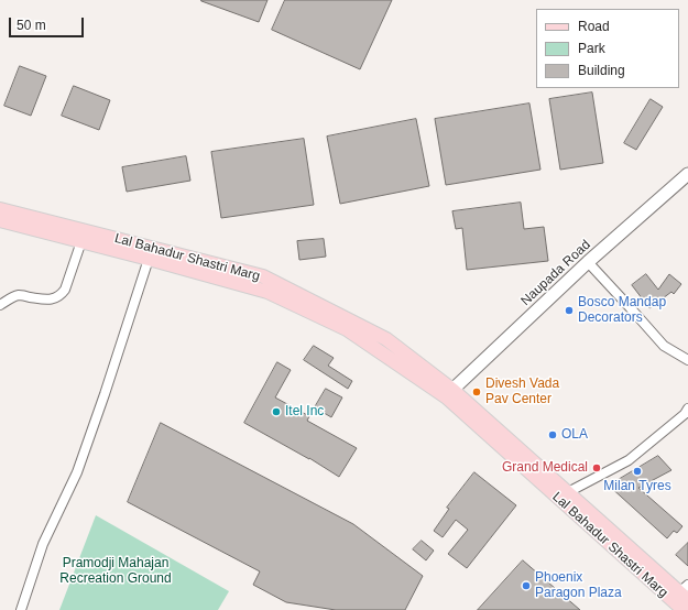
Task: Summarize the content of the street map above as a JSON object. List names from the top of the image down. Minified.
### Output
{"streets":{"main road":["Lal Bahadur Shastri Marg"],"street":["Naupada Road"]},"crossings":[["Lal Bahadur Shastri Marg","Naupada Road"]],"parks":["Pramodji Mahajan Recreation Ground"],"places":["Bosco Mandap Decorators","Divesh Vada Pav Center","Itel Inc","OLA","Grand Medical","Milan Tyres","Phoenix Paragon Plaza"],"legend":["Road","Park","Building"],"scale_bar":"50 m"}
